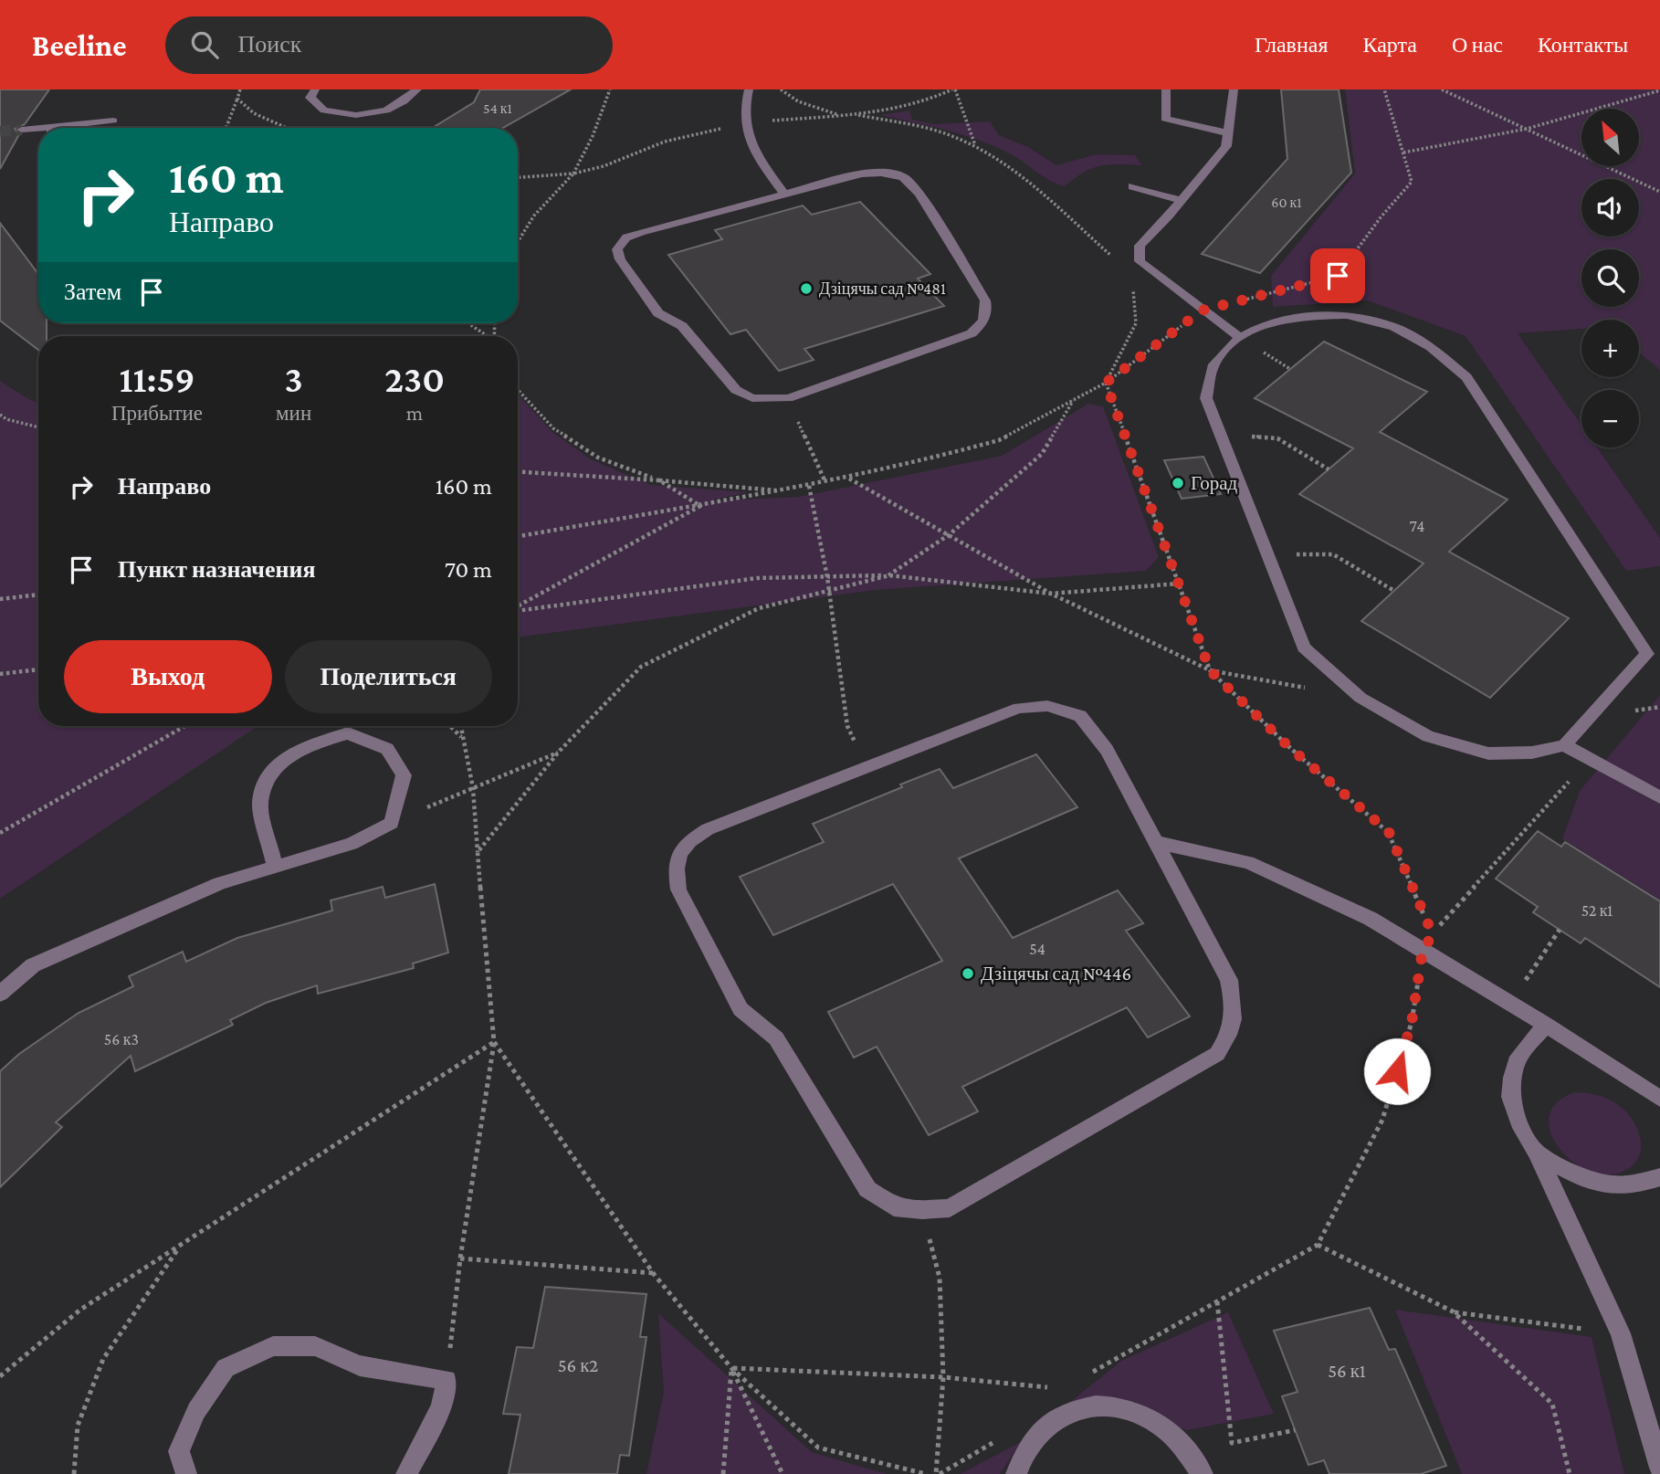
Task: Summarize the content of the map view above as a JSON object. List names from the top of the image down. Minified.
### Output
{"places":["Дзіцячы сад №481","Горад","Дзіцячы сад №446"],"house_numbers":["54 к1","60 к1","74","52 к1","54","56 к3","56 к2","56 к1"],"north":"top left","page":{"header":"Beeline","search":"Поиск","nav":["Главная","Карта","О нас","Контакты"],"map_buttons":["+","−"],"turn":["160 m","Направо"],"then":"Затем","eta":["11:59","Прибытие","3","мин","230","m"],"list":[{"name":"Направо","value":"160 m"},{"name":"Пункт назначения","value":"70 m"}],"buttons":["Выход","Поделиться"]}}
